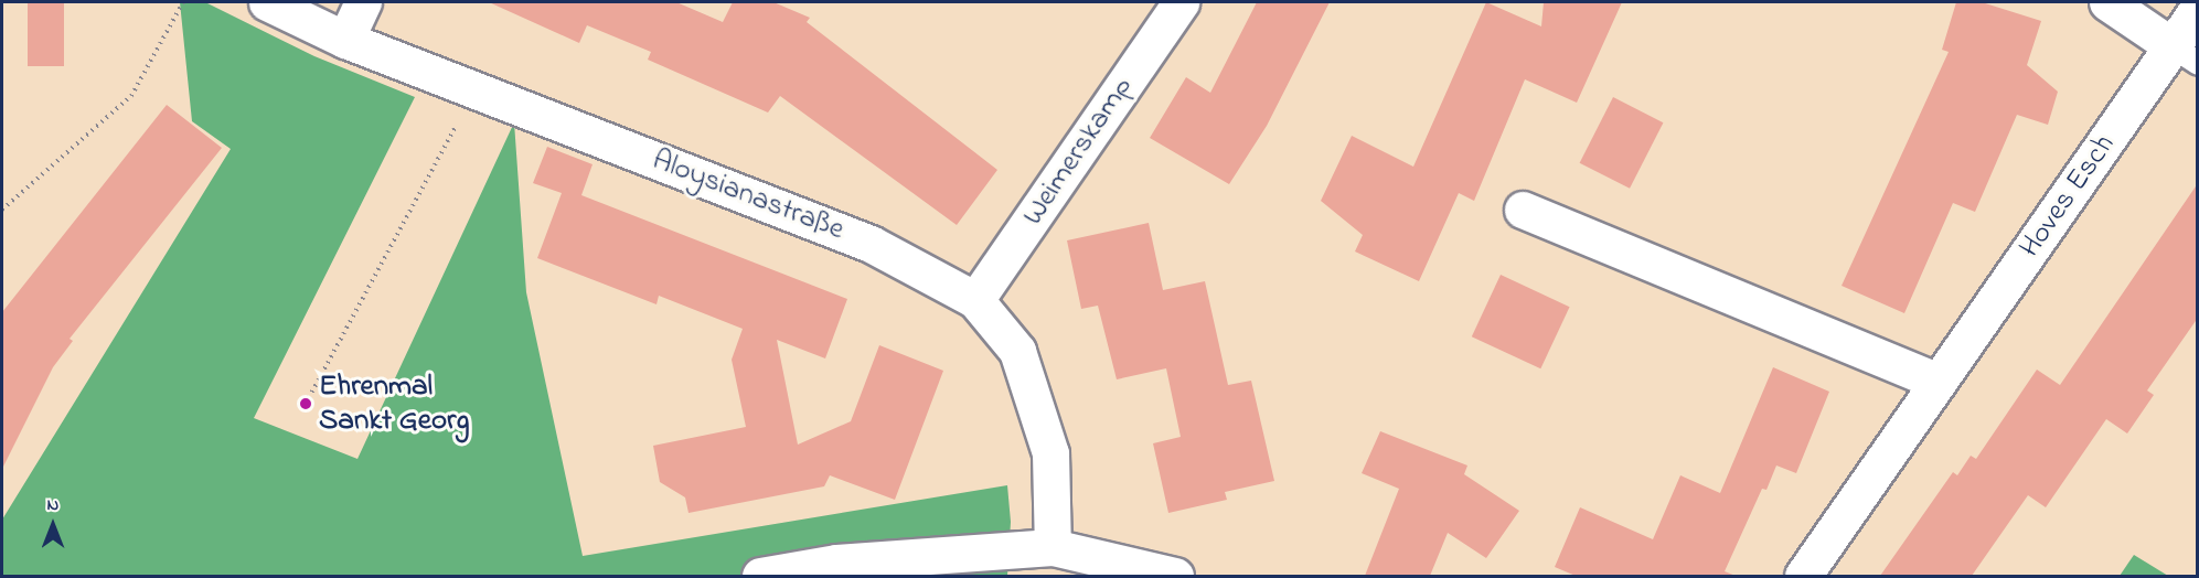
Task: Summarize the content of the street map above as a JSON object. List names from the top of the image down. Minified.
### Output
{"streets":{"street":["Weimerskamp","Aloysianastraße","Hoves Esch"]},"crossings":[["Weimerskamp","Aloysianastraße"]],"places":["Ehrenmal Sankt Georg"],"north":"top"}
